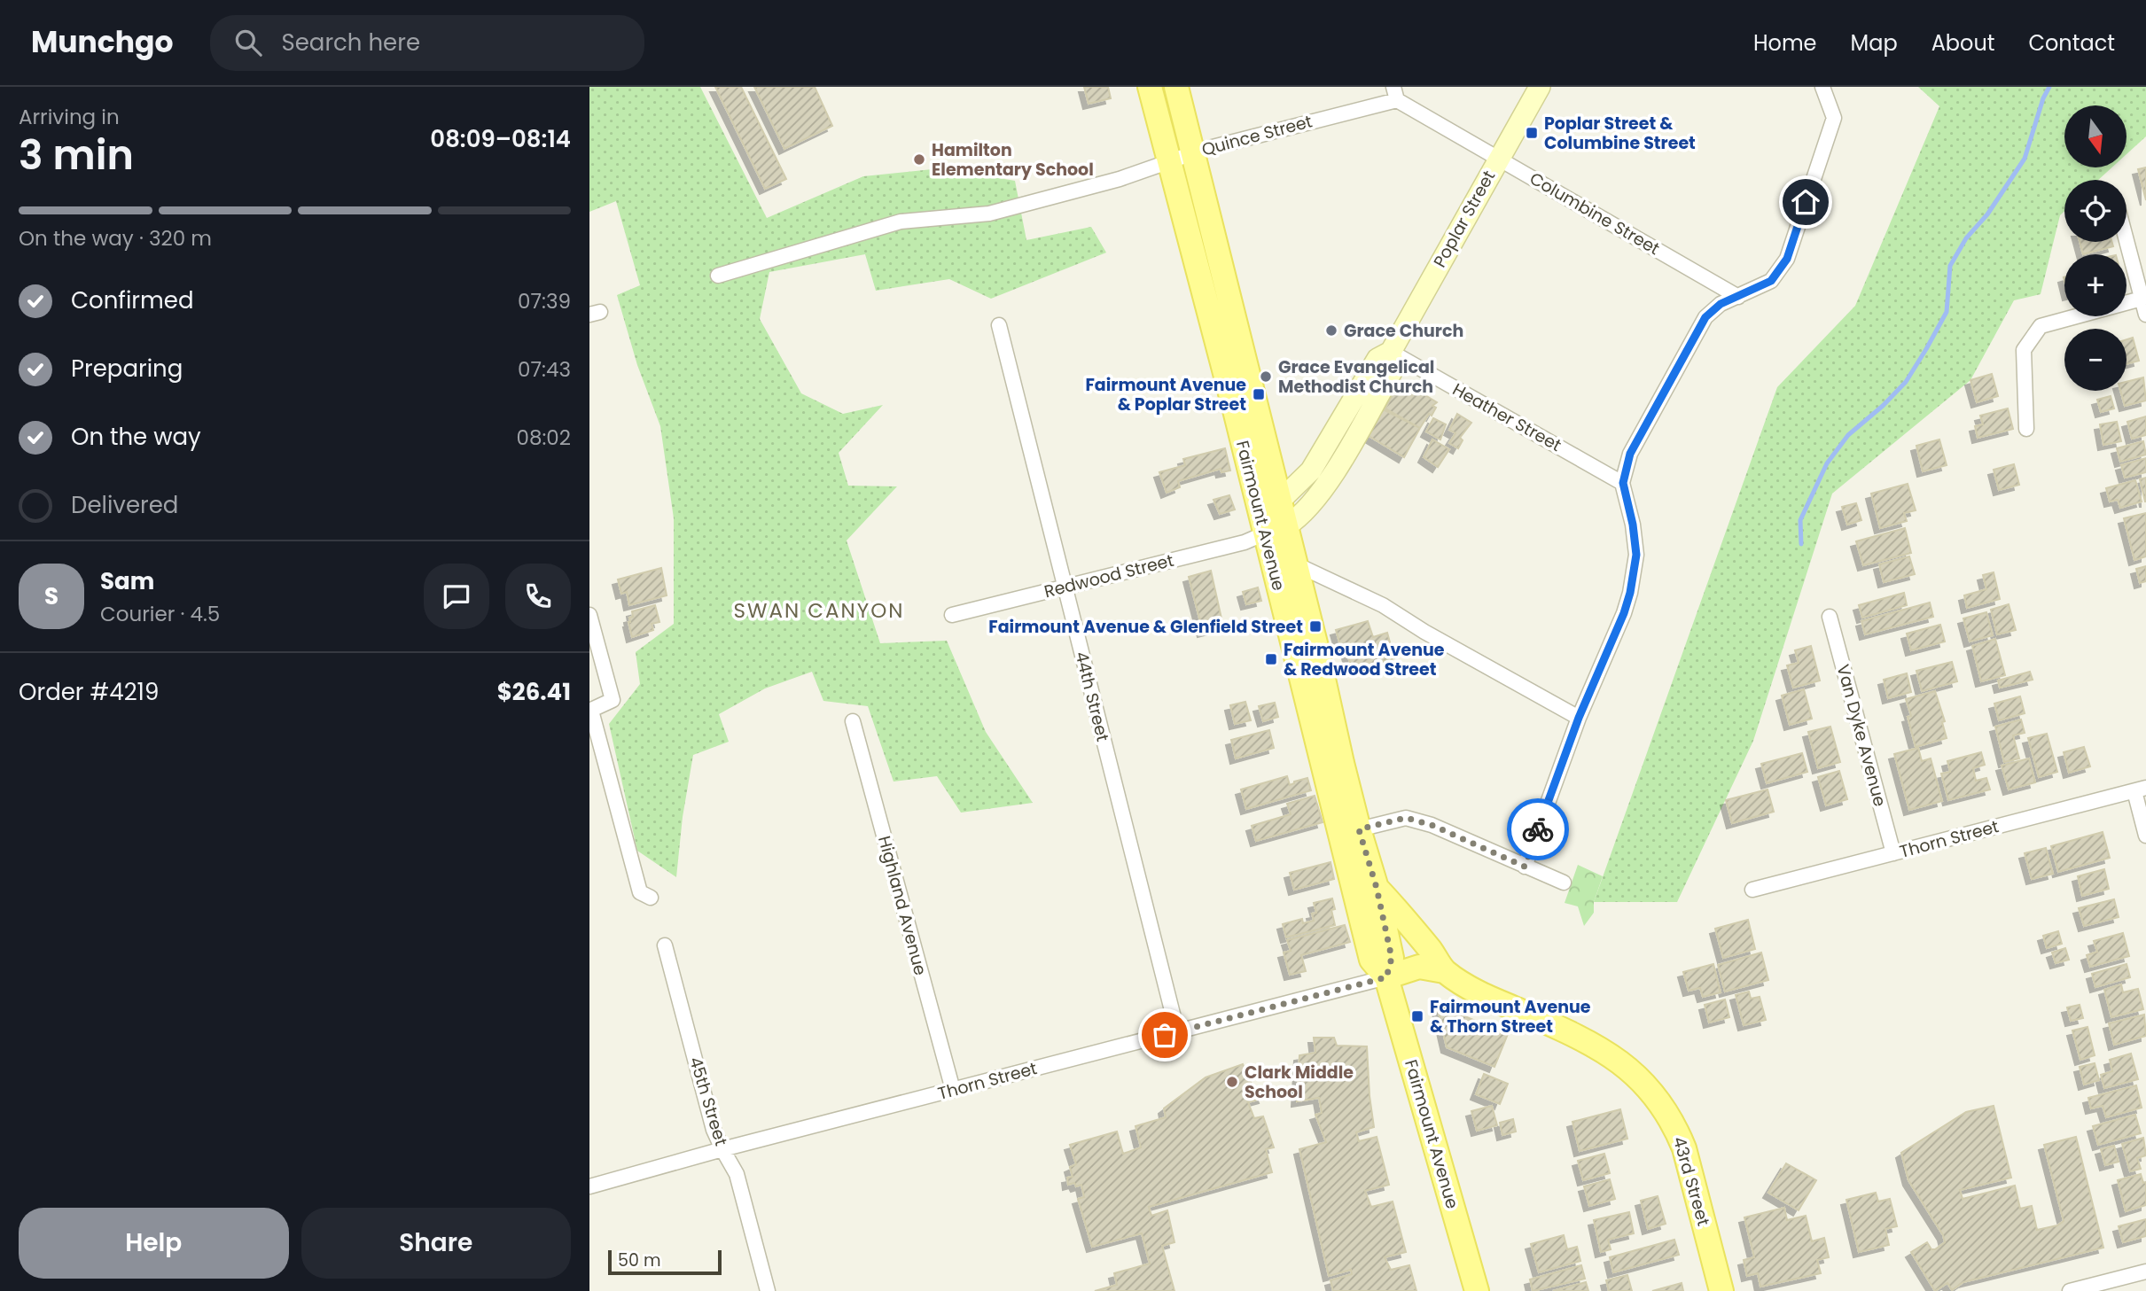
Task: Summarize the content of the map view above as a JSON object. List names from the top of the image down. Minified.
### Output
{"streets":{"main road":["Fairmount Avenue","43rd Street"],"street":["Quince Street","Columbine Street","Poplar Street","Heather Street","Redwood Street","44th Street","Van Dyke Avenue","Thorn Street","Highland Avenue","45th Street"]},"crossings":[["Quince Street","Columbine Street"],["Quince Street","Fairmount Avenue"],["Columbine Street","Poplar Street"],["Poplar Street","Heather Street"],["Poplar Street","Fairmount Avenue"],["Poplar Street","Redwood Street"],["Fairmount Avenue","Redwood Street"],["Fairmount Avenue","Thorn Street"],["Fairmount Avenue","43rd Street"],["Redwood Street","44th Street"],["44th Street","Thorn Street"],["Van Dyke Avenue","Thorn Street"],["Thorn Street","Highland Avenue"],["Thorn Street","45th Street"]],"districts":["SWAN CANYON"],"places":{"transit":["Poplar Street & Columbine Street","Fairmount Avenue & Poplar Street","Fairmount Avenue & Glenfield Street","Fairmount Avenue & Redwood Street","Fairmount Avenue & Thorn Street"],"other":["Hamilton Elementary School","Grace Church","Grace Evangelical Methodist Church","Clark Middle School"]},"scale_bar":"50 m","north":"bottom","page":{"header":"Munchgo","search":"Search here","nav":["Home","Map","About","Contact"],"heading":["3 min","Arriving in","08:09–08:14"],"panel":["Sam","Courier · 4.5","Order #4219","$26.41"],"map_buttons":["+","−"],"bar":"On the way · 320 m","list":[["Confirmed","07:39"],["Preparing","07:43"],["On the way","08:02"],"Delivered"],"round":"S","buttons":["Help","Share"],"scale":"50 m"}}
